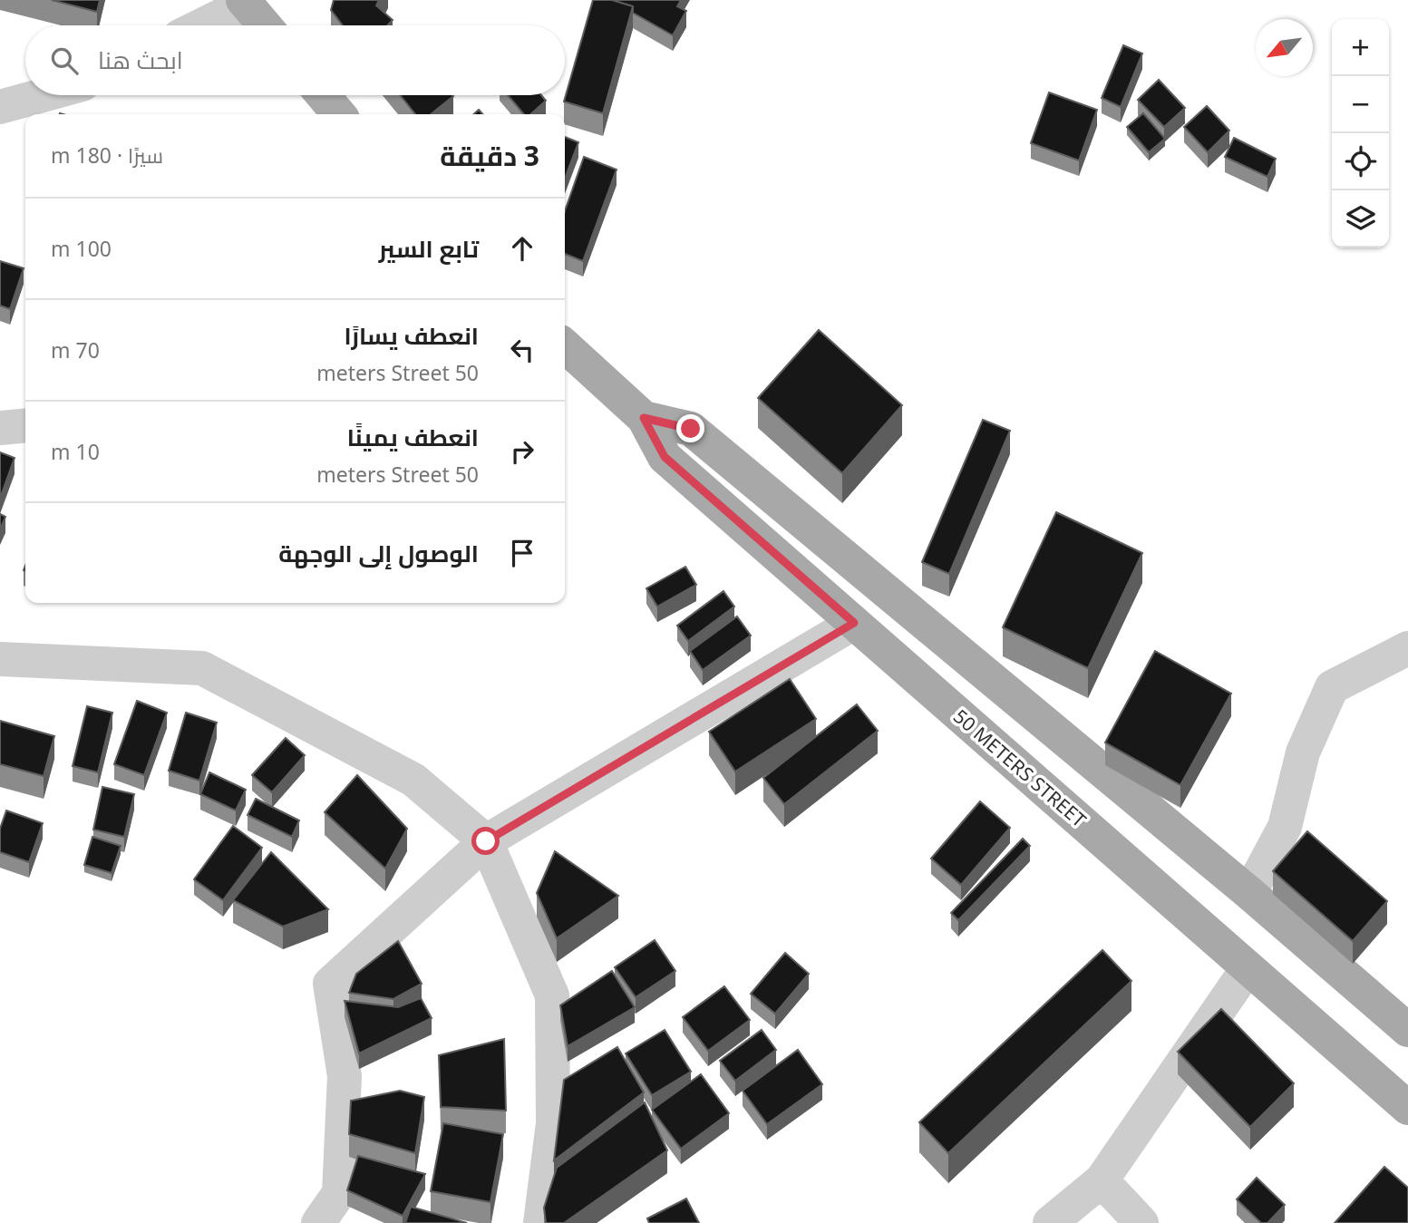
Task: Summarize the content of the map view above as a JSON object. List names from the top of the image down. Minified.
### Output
{"streets":{"main road":["50 METERS STREET"]},"north":"bottom left","page":{"map_buttons":["+","−"],"search":"ابحث هنا","heading":["3 دقيقة","سيرًا · 180 m"],"list":[["تابع السير","100 m"],["انعطف يسارًا","50 meters Street","70 m"],["انعطف يمينًا","50 meters Street","10 m"],"الوصول إلى الوجهة"]}}
